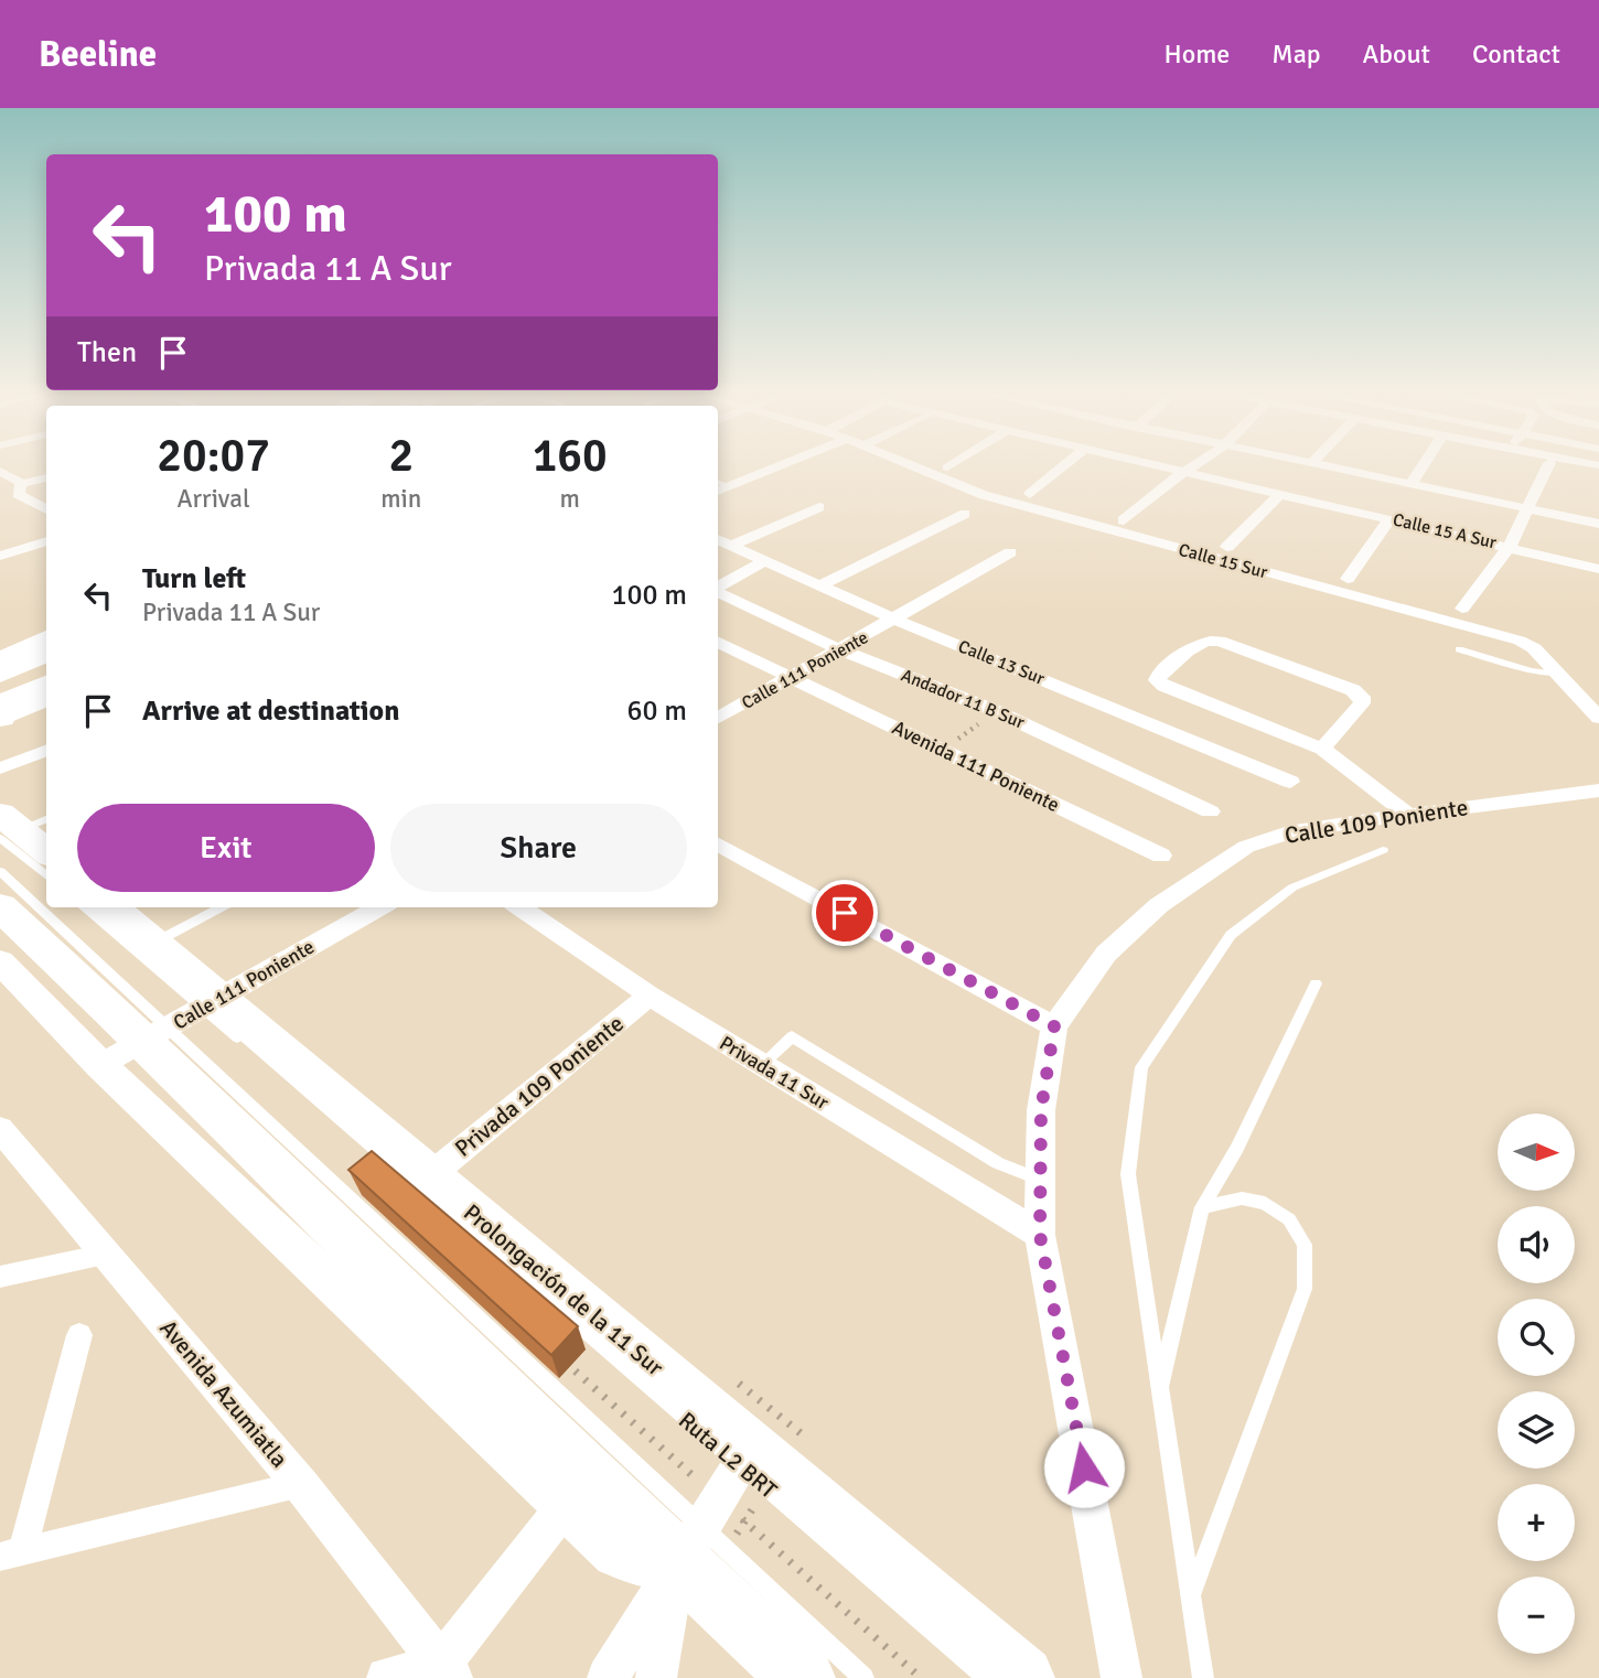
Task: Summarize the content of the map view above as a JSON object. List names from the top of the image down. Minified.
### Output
{"streets":{"main road":["Prolongación de la 11 Sur"],"street":["Calle 15 A Sur","Calle 15 Sur","Calle 13 Sur","Calle 111 Poniente","Andador 11 B Sur","Avenida 111 Poniente","Calle 109 Poniente","Privada 11 Sur","Privada 109 Poniente","Avenida Azumiatla"],"lane":["Ruta L2 BRT"]},"crossings":[["Calle 13 Sur","Calle 111 Poniente"],["Calle 111 Poniente","Andador 11 B Sur"],["Calle 111 Poniente","Avenida 111 Poniente"],["Calle 111 Poniente","Prolongación de la 11 Sur"],["Calle 109 Poniente","Privada 11 Sur"],["Privada 11 Sur","Privada 109 Poniente"],["Privada 109 Poniente","Prolongación de la 11 Sur"],["Prolongación de la 11 Sur","Ruta L2 BRT"]],"north":"right","page":{"header":"Beeline","nav":["Home","Map","About","Contact"],"turn":["100 m","Privada 11 A Sur"],"then":"Then","eta":["20:07","Arrival","2","min","160","m"],"list":[{"name":"Turn left","note":"Privada 11 A Sur","value":"100 m"},{"name":"Arrive at destination","value":"60 m"}],"buttons":["Exit","Share"],"map_buttons":["+","−"]}}
